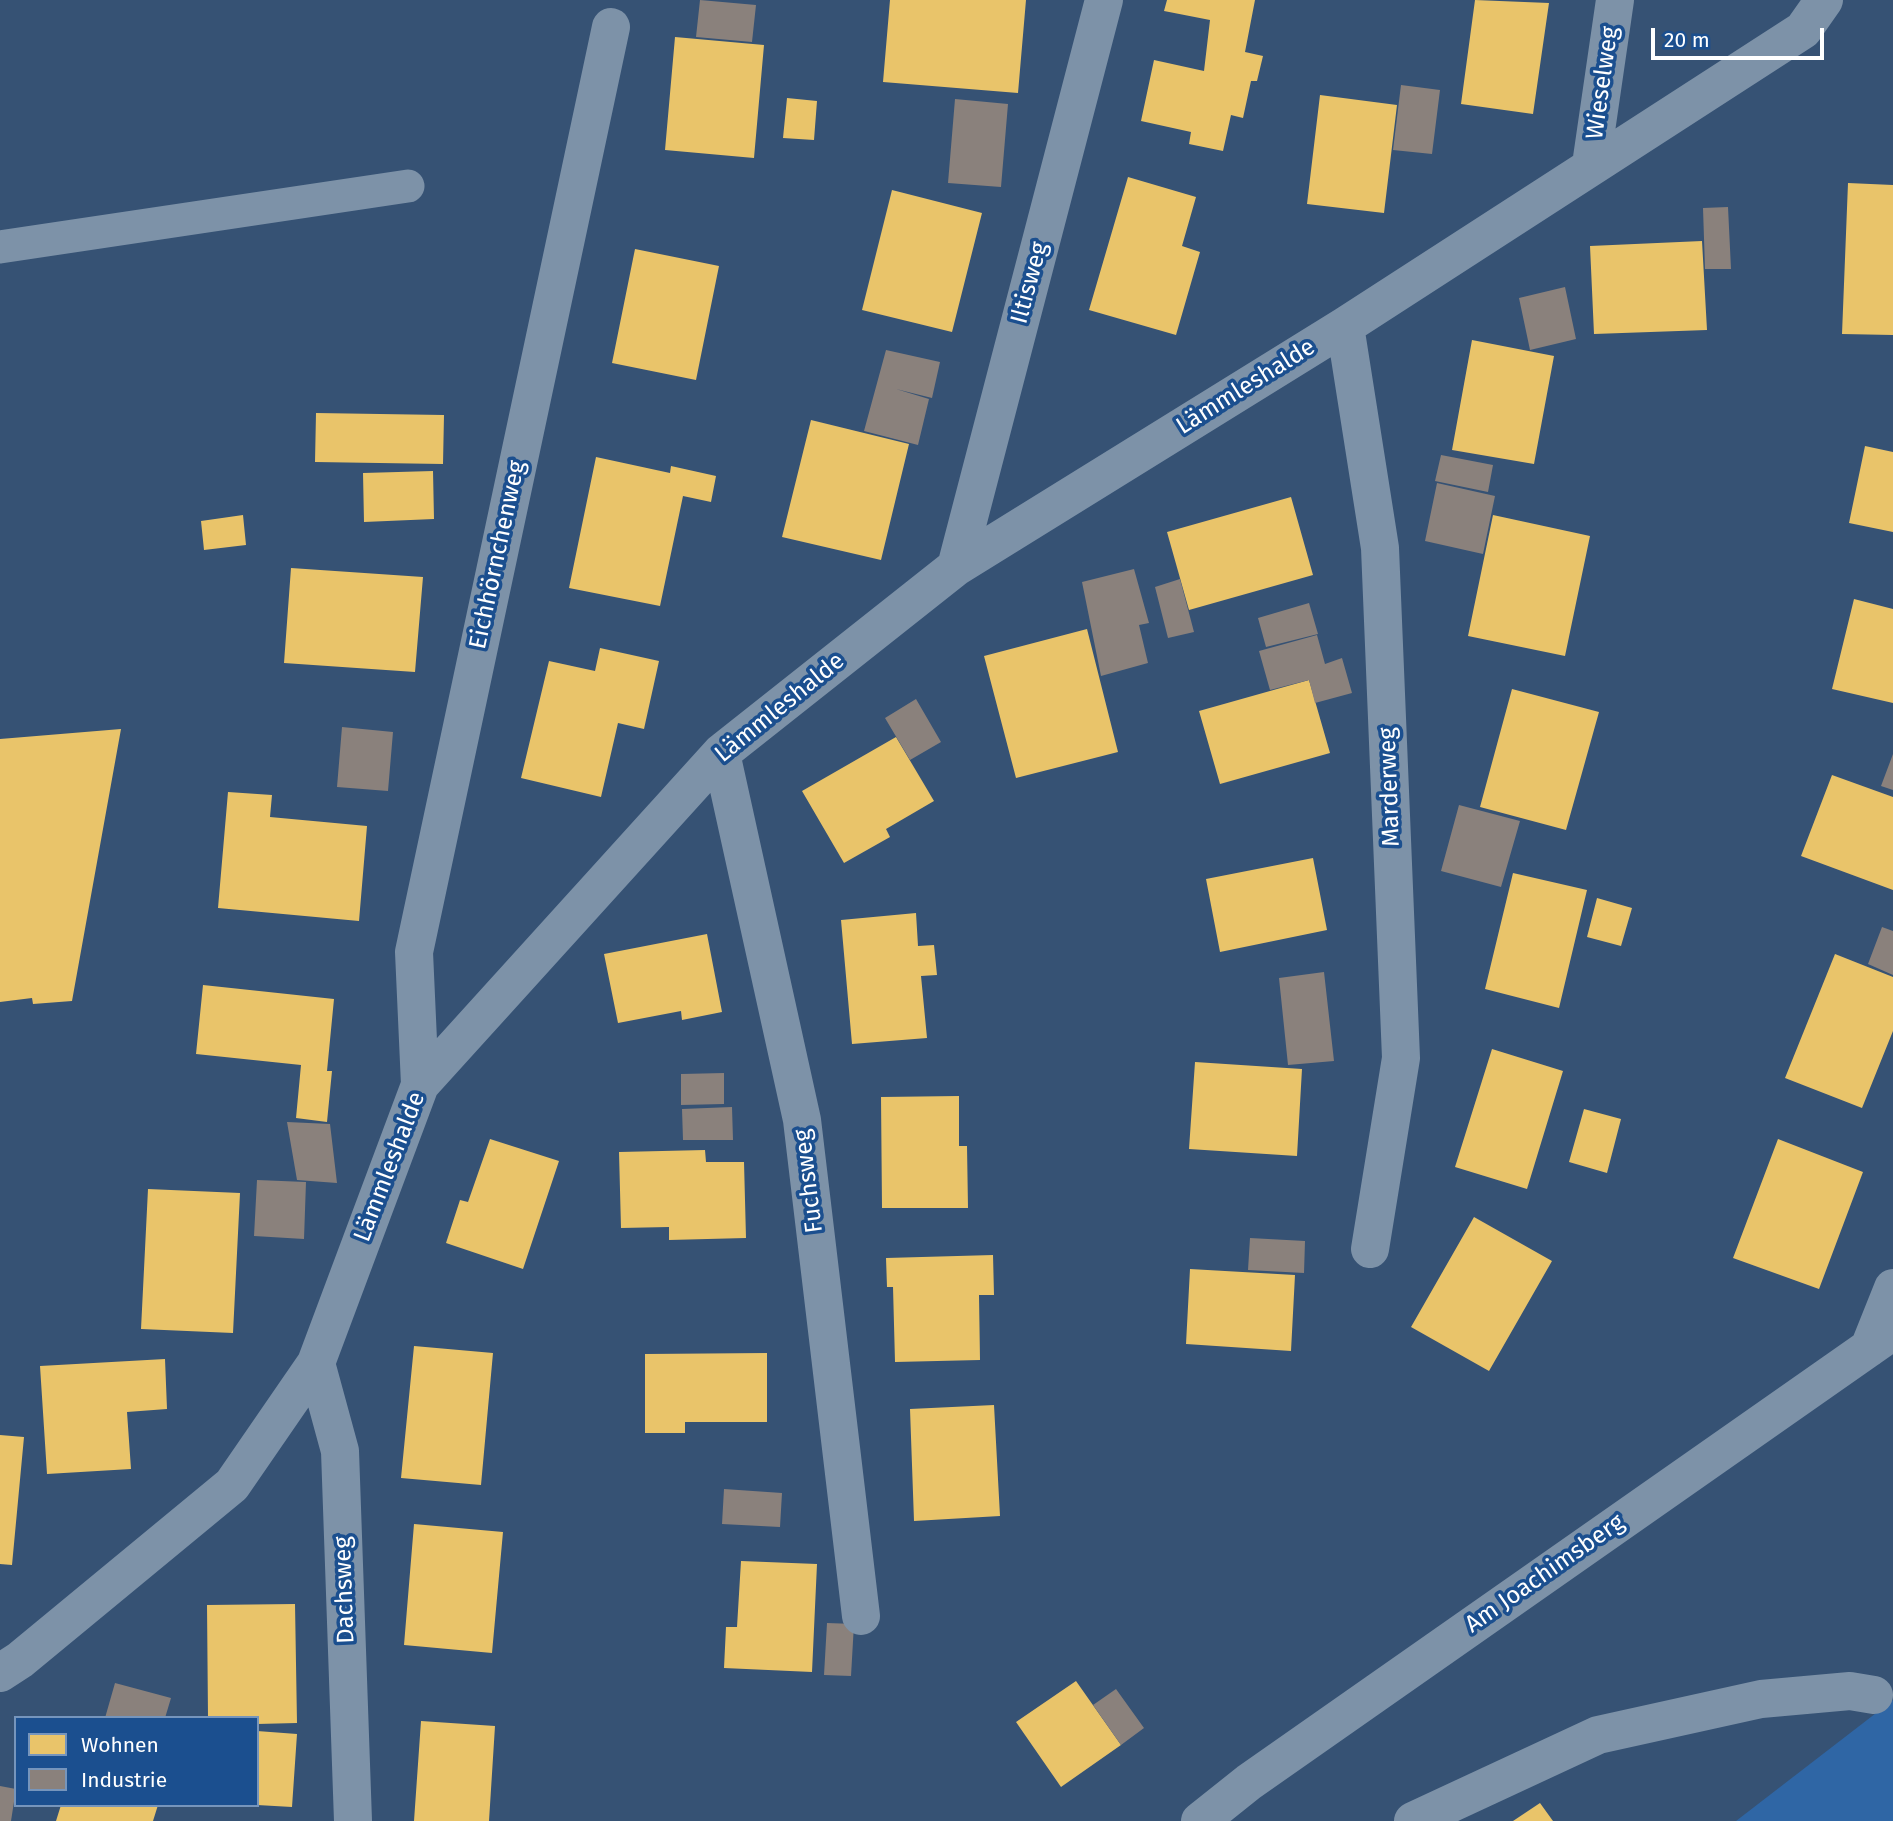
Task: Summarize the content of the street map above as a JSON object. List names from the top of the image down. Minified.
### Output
{"streets":{"street":["Wieselweg","Iltisweg","Lämmleshalde","Eichhörnchenweg","Marderweg","Fuchsweg","Am Joachimsberg","Dachsweg"]},"crossings":[["Wieselweg","Lämmleshalde"],["Iltisweg","Lämmleshalde"],["Lämmleshalde","Eichhörnchenweg"],["Lämmleshalde","Marderweg"],["Lämmleshalde","Fuchsweg"],["Lämmleshalde","Dachsweg"]],"legend":["Wohnen","Industrie"],"scale_bar":"20 m"}
